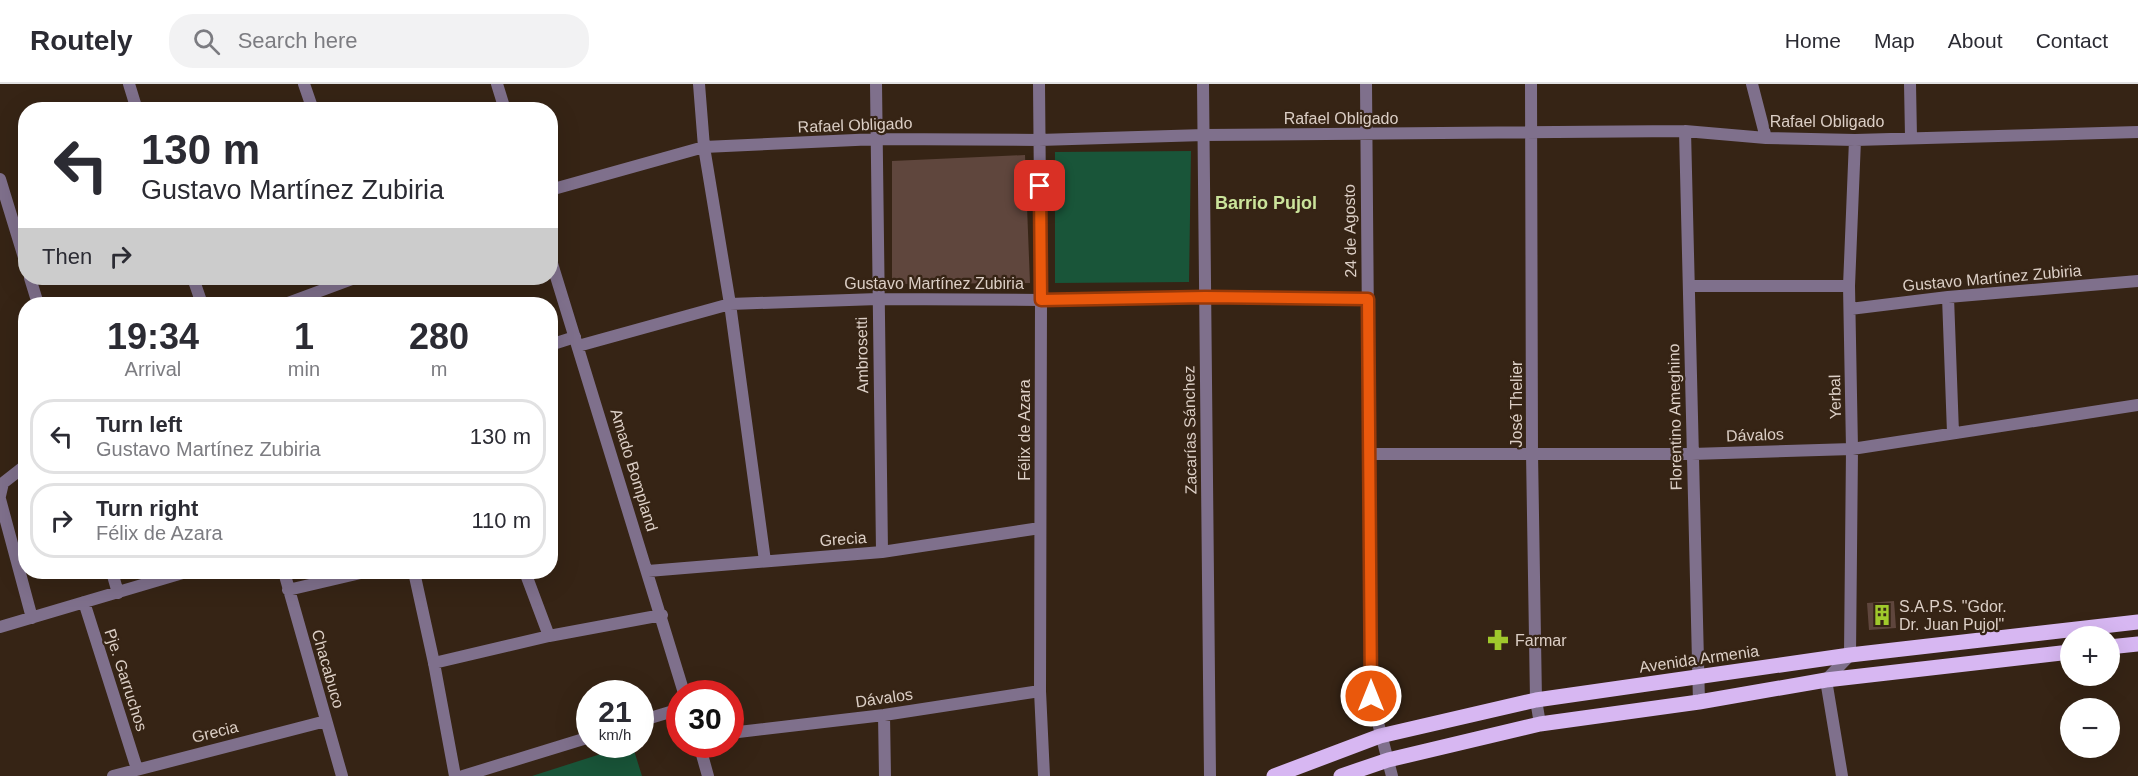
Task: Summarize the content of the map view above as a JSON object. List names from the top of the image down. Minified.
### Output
{"streets":{"main road":["Avenida Armenia"],"street":["Rafael Obligado","24 de Agosto","Gustavo Martínez Zubiria","Ambrosetti","Yerbal","José Thelier","Florentino Ameghino","Félix de Azara","Zacarías Sánchez","Dávalos","Amado Bompland","Grecia","Chacabuco","Pje. Garruchos"]},"crossings":[["Rafael Obligado","24 de Agosto"],["Rafael Obligado","Ambrosetti"],["Rafael Obligado","Yerbal"],["Rafael Obligado","José Thelier"],["Rafael Obligado","Florentino Ameghino"],["Rafael Obligado","Félix de Azara"],["Rafael Obligado","Zacarías Sánchez"],["24 de Agosto","Gustavo Martínez Zubiria"],["24 de Agosto","Dávalos"],["24 de Agosto","Avenida Armenia"],["Gustavo Martínez Zubiria","Ambrosetti"],["Gustavo Martínez Zubiria","Yerbal"],["Gustavo Martínez Zubiria","Félix de Azara"],["Gustavo Martínez Zubiria","Zacarías Sánchez"],["Gustavo Martínez Zubiria","Amado Bompland"],["Ambrosetti","Grecia"],["Yerbal","Dávalos"],["Yerbal","Avenida Armenia"],["José Thelier","Dávalos"],["José Thelier","Avenida Armenia"],["Florentino Ameghino","Dávalos"],["Florentino Ameghino","Avenida Armenia"],["Félix de Azara","Dávalos"],["Félix de Azara","Grecia"],["Amado Bompland","Grecia"],["Grecia","Chacabuco"],["Grecia","Pje. Garruchos"]],"districts":["Barrio Pujol"],"places":{"building":["S.A.P.S. \"Gdor. Dr. Juan Pujol\""],"pharmacy":["Farmar"]},"page":{"header":"Routely","search":"Search here","nav":["Home","Map","About","Contact"],"turn":["130 m","Gustavo Martínez Zubiria"],"then":"Then","eta":["19:34","Arrival","1","min","280","m"],"list":[{"name":"Turn left","note":"Gustavo Martínez Zubiria","value":"130 m"},{"name":"Turn right","note":"Félix de Azara","value":"110 m"}],"map_buttons":["+","−"],"speed":"21 km/h","limit":"30"}}
